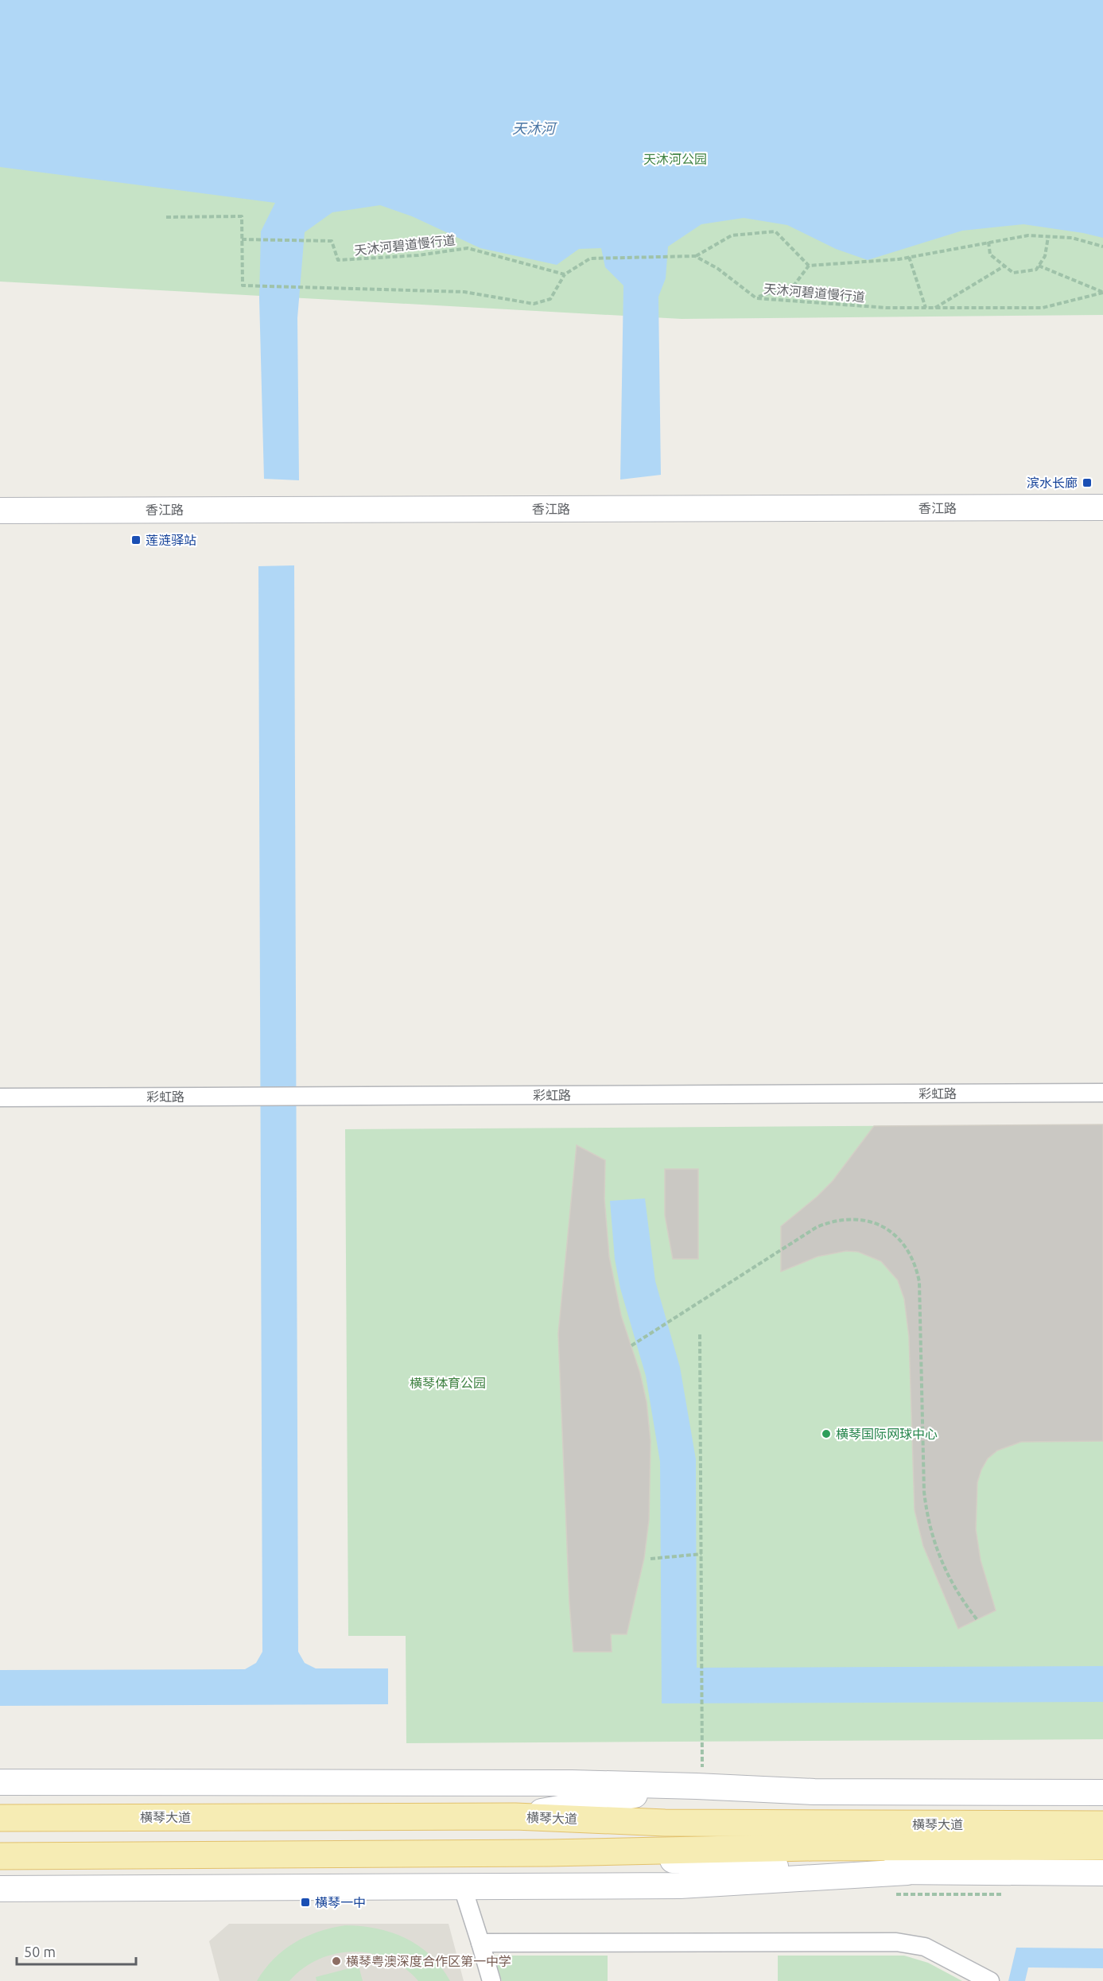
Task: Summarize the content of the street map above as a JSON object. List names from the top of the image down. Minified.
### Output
{"streets":{"main road":["香江路","横琴大道"],"street":["彩虹路"],"path":["天沐河碧道慢行道"]},"water":["天沐河"],"parks":["天沐河公园","横琴体育公园"],"places":{"transit":["滨水长廊","莲涟驿站","横琴一中"],"other":["横琴国际网球中心","横琴粤澳深度合作区第一中学"]},"scale_bar":"50 m"}
